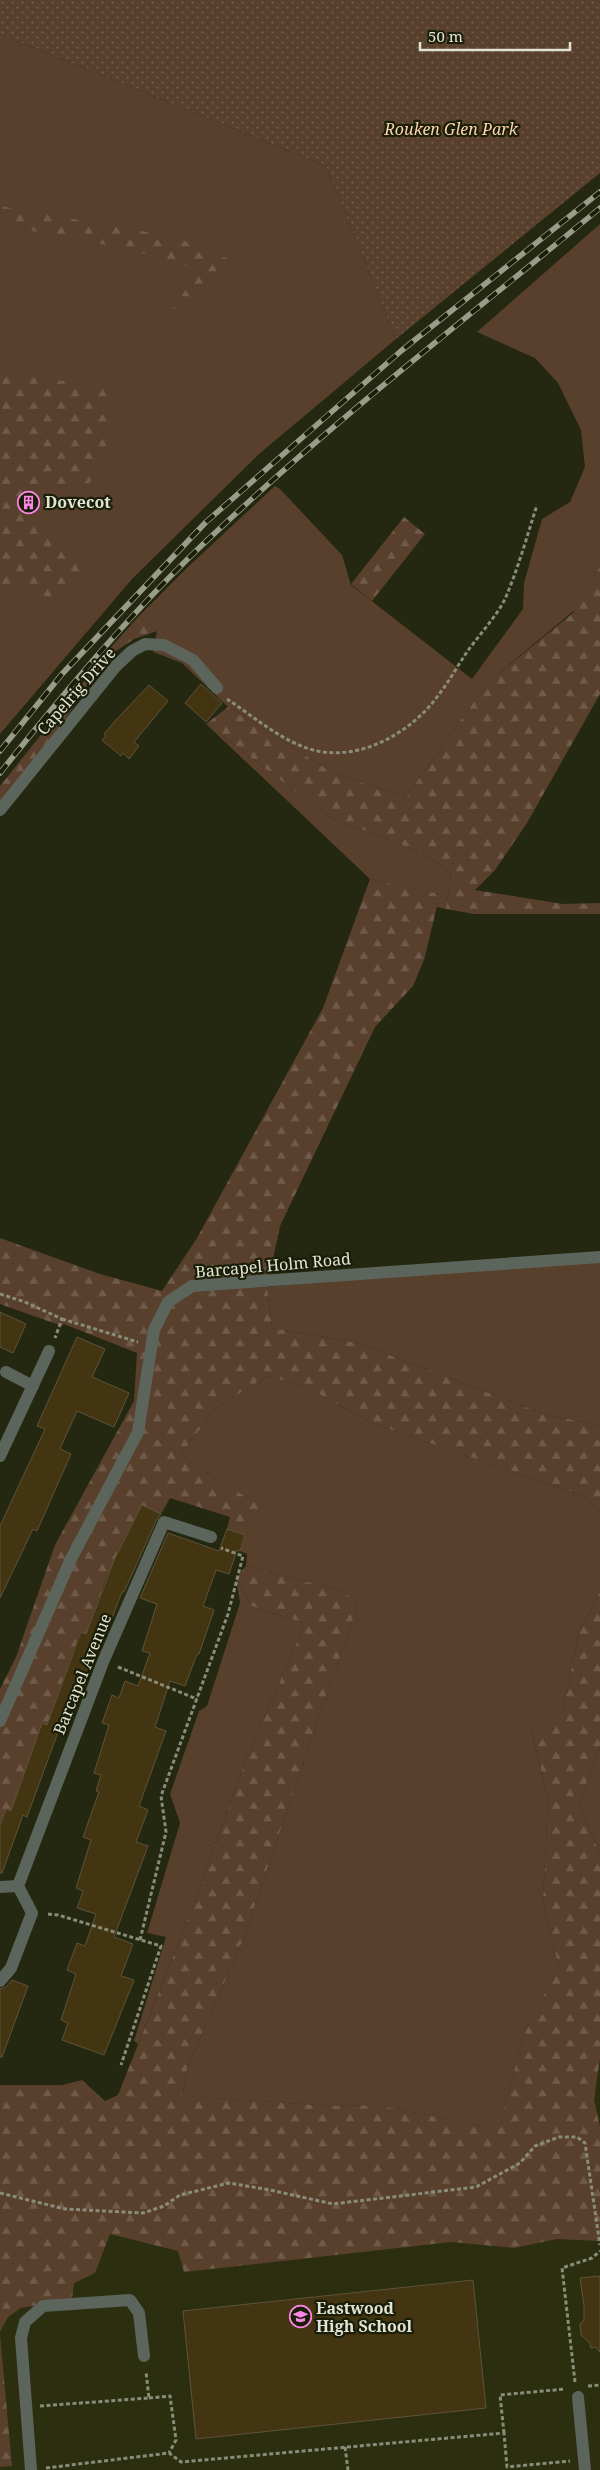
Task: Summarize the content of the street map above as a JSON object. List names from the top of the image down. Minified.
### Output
{"streets":{"street":["Capelrig Drive","Barcapel Holm Road","Barcapel Avenue"]},"parks":["Rouken Glen Park"],"places":{"building":["Dovecot"],"school or university":["Eastwood High School"]},"scale_bar":"50 m"}
